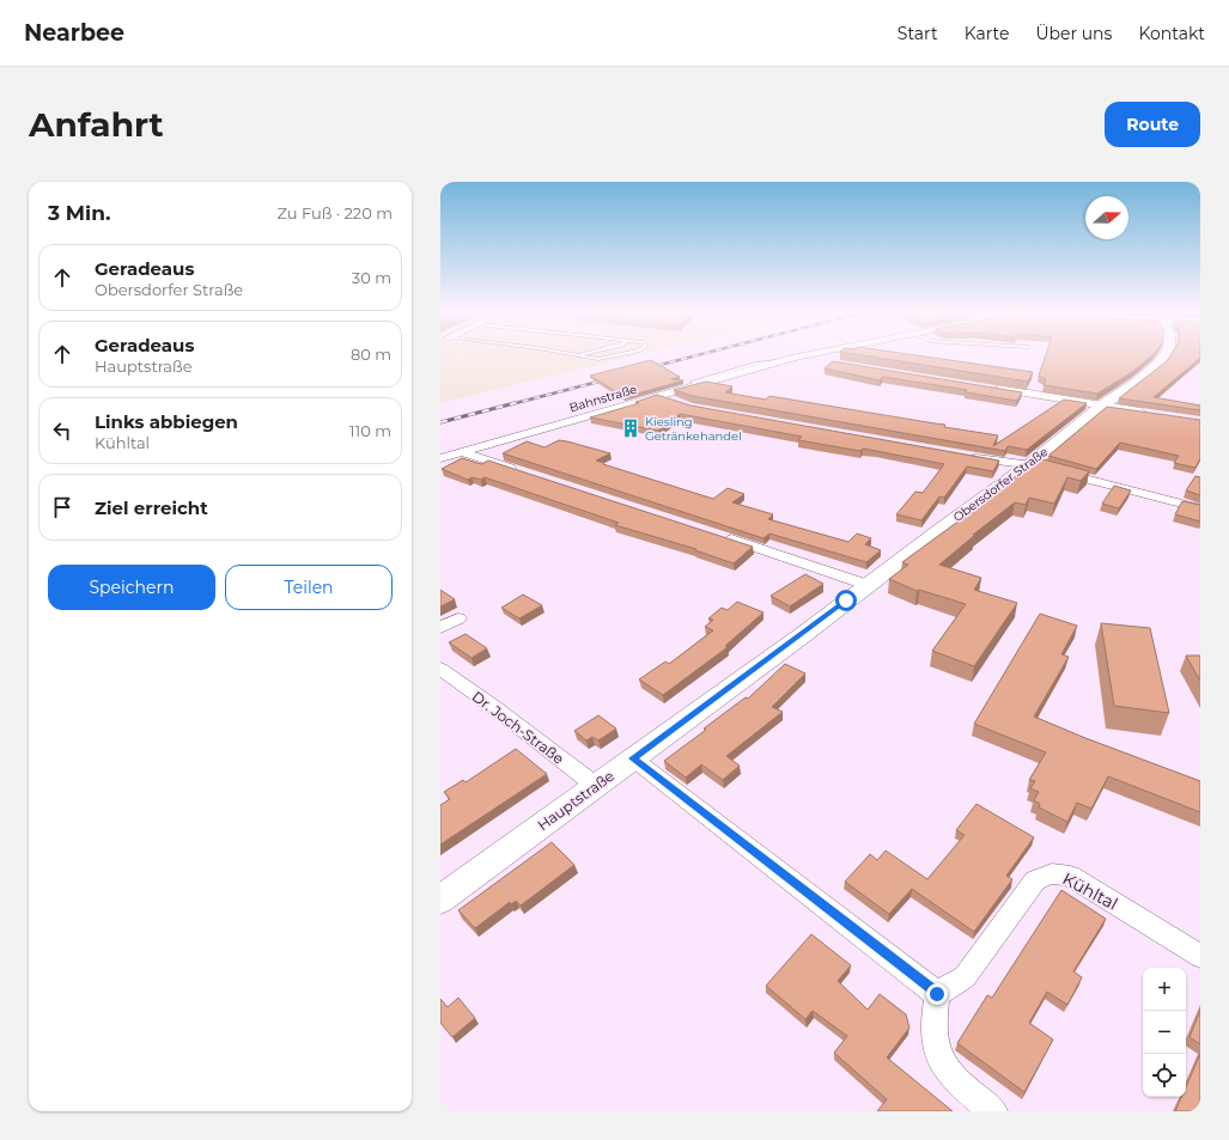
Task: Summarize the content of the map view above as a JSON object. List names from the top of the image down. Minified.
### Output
{"streets":{"main road":["Obersdorfer Straße","Hauptstraße"],"street":["Bahnstraße","Dr. Joch-Straße","Kühltal"]},"crossings":[["Obersdorfer Straße","Hauptstraße"],["Dr. Joch-Straße","Hauptstraße"]],"places":{"building":["Kiesling Getränkehandel"]},"north":"right","page":{"header":"Nearbee","nav":["Start","Karte","Über uns","Kontakt"],"buttons":["Route",["Speichern","Teilen"]],"title":"Anfahrt","heading":["3 Min.","Zu Fuß · 220 m"],"list":[["Geradeaus","Obersdorfer Straße","30 m"],["Geradeaus","Hauptstraße","80 m"],["Links abbiegen","Kühltal","110 m"],"Ziel erreicht"],"map_buttons":["+","−"]}}
